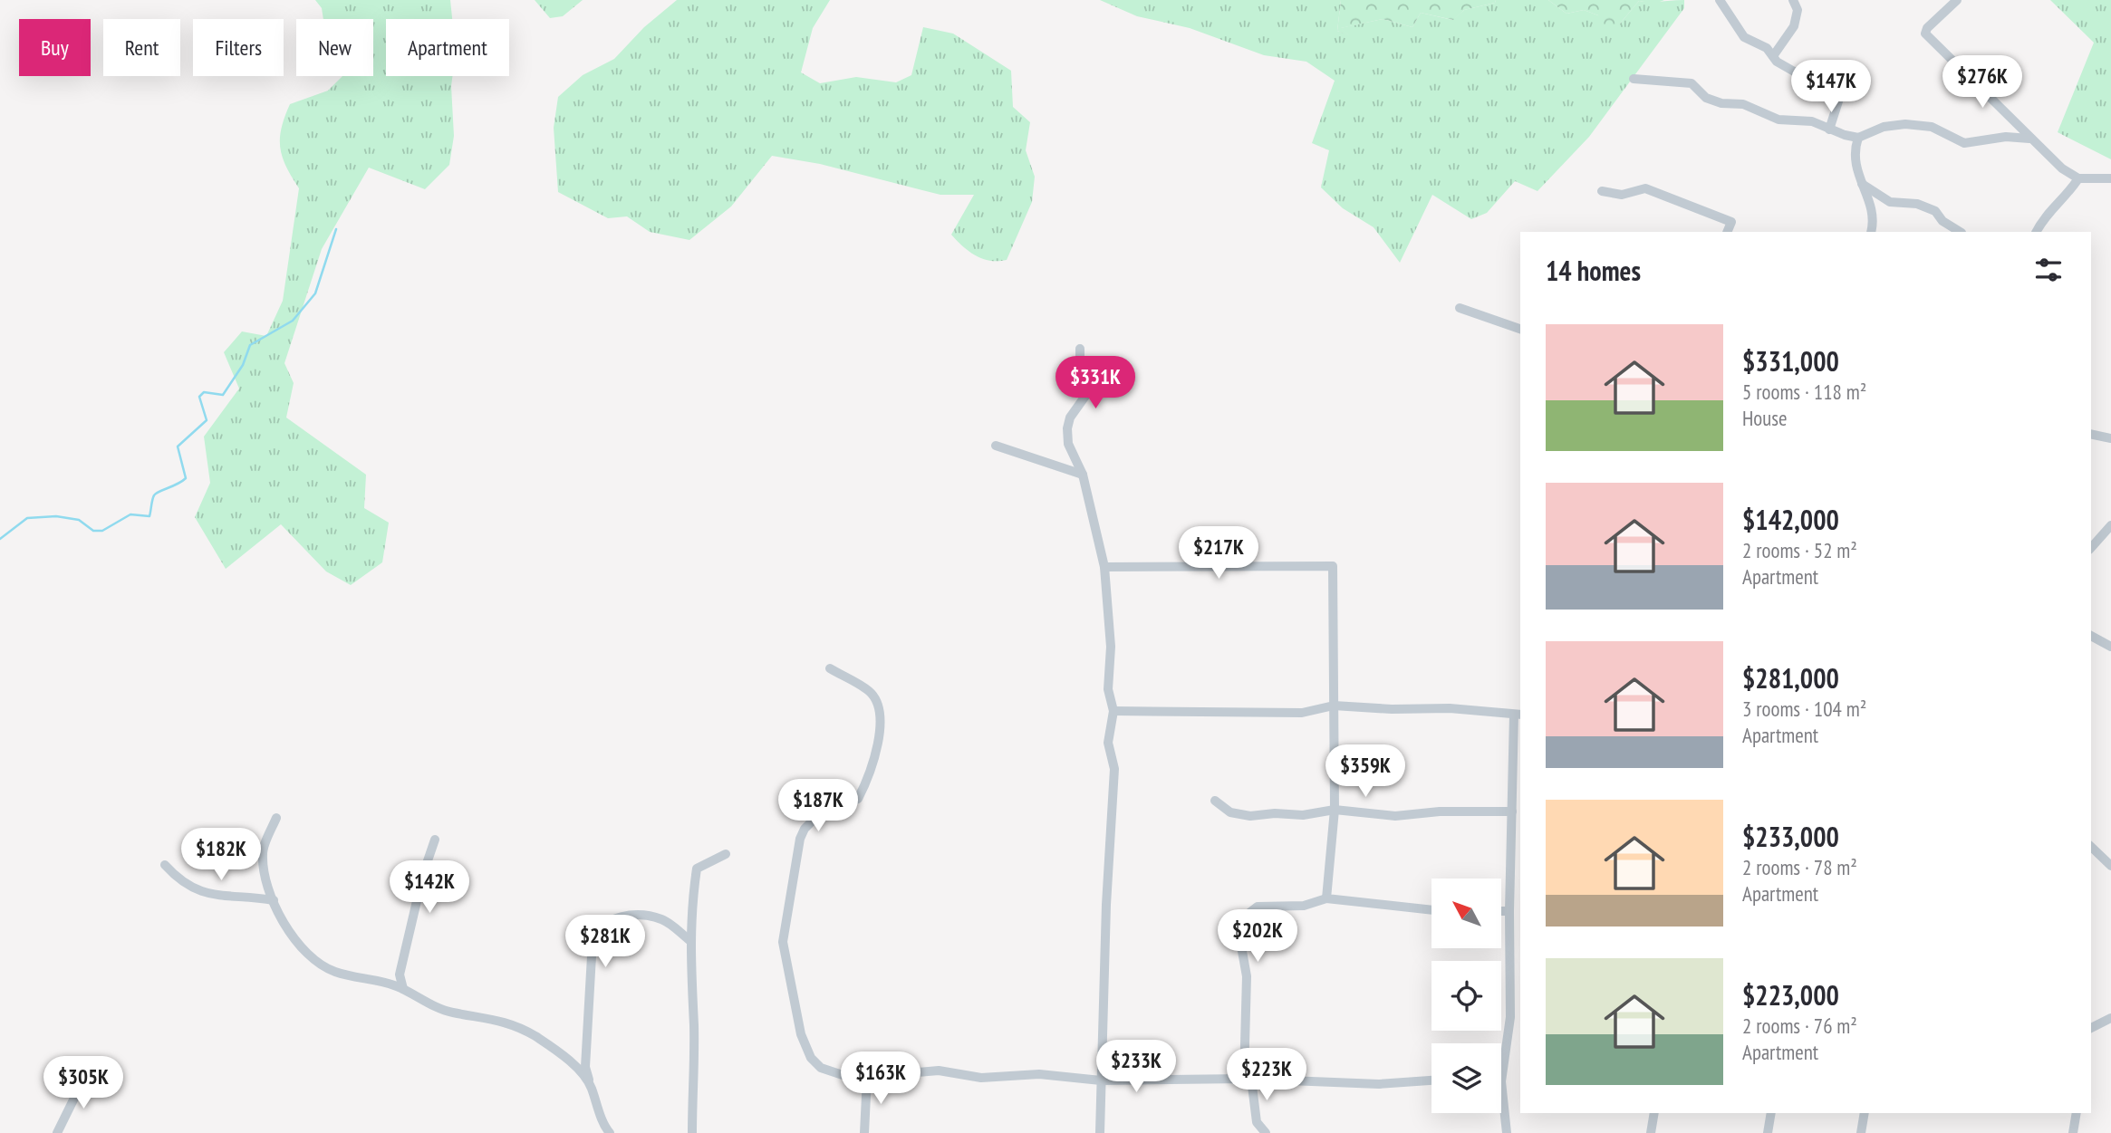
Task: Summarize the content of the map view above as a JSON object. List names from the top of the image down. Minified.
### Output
{"north":"top left","page":{"chip":["Buy","Rent","Filters","New","Apartment"],"price":["$276K","$147K","$331K","$217K","$359K","$187K","$182K","$142K","$202K","$281K","$233K","$223K","$163K","$305K"],"heading":"14 homes","list":[{"name":"$331,000","note":"5 rooms · 118 m² · House"},{"name":"$142,000","note":"2 rooms · 52 m² · Apartment"},{"name":"$281,000","note":"3 rooms · 104 m² · Apartment"},{"name":"$233,000","note":"2 rooms · 78 m² · Apartment"},{"name":"$223,000","note":"2 rooms · 76 m² · Apartment"}]}}
